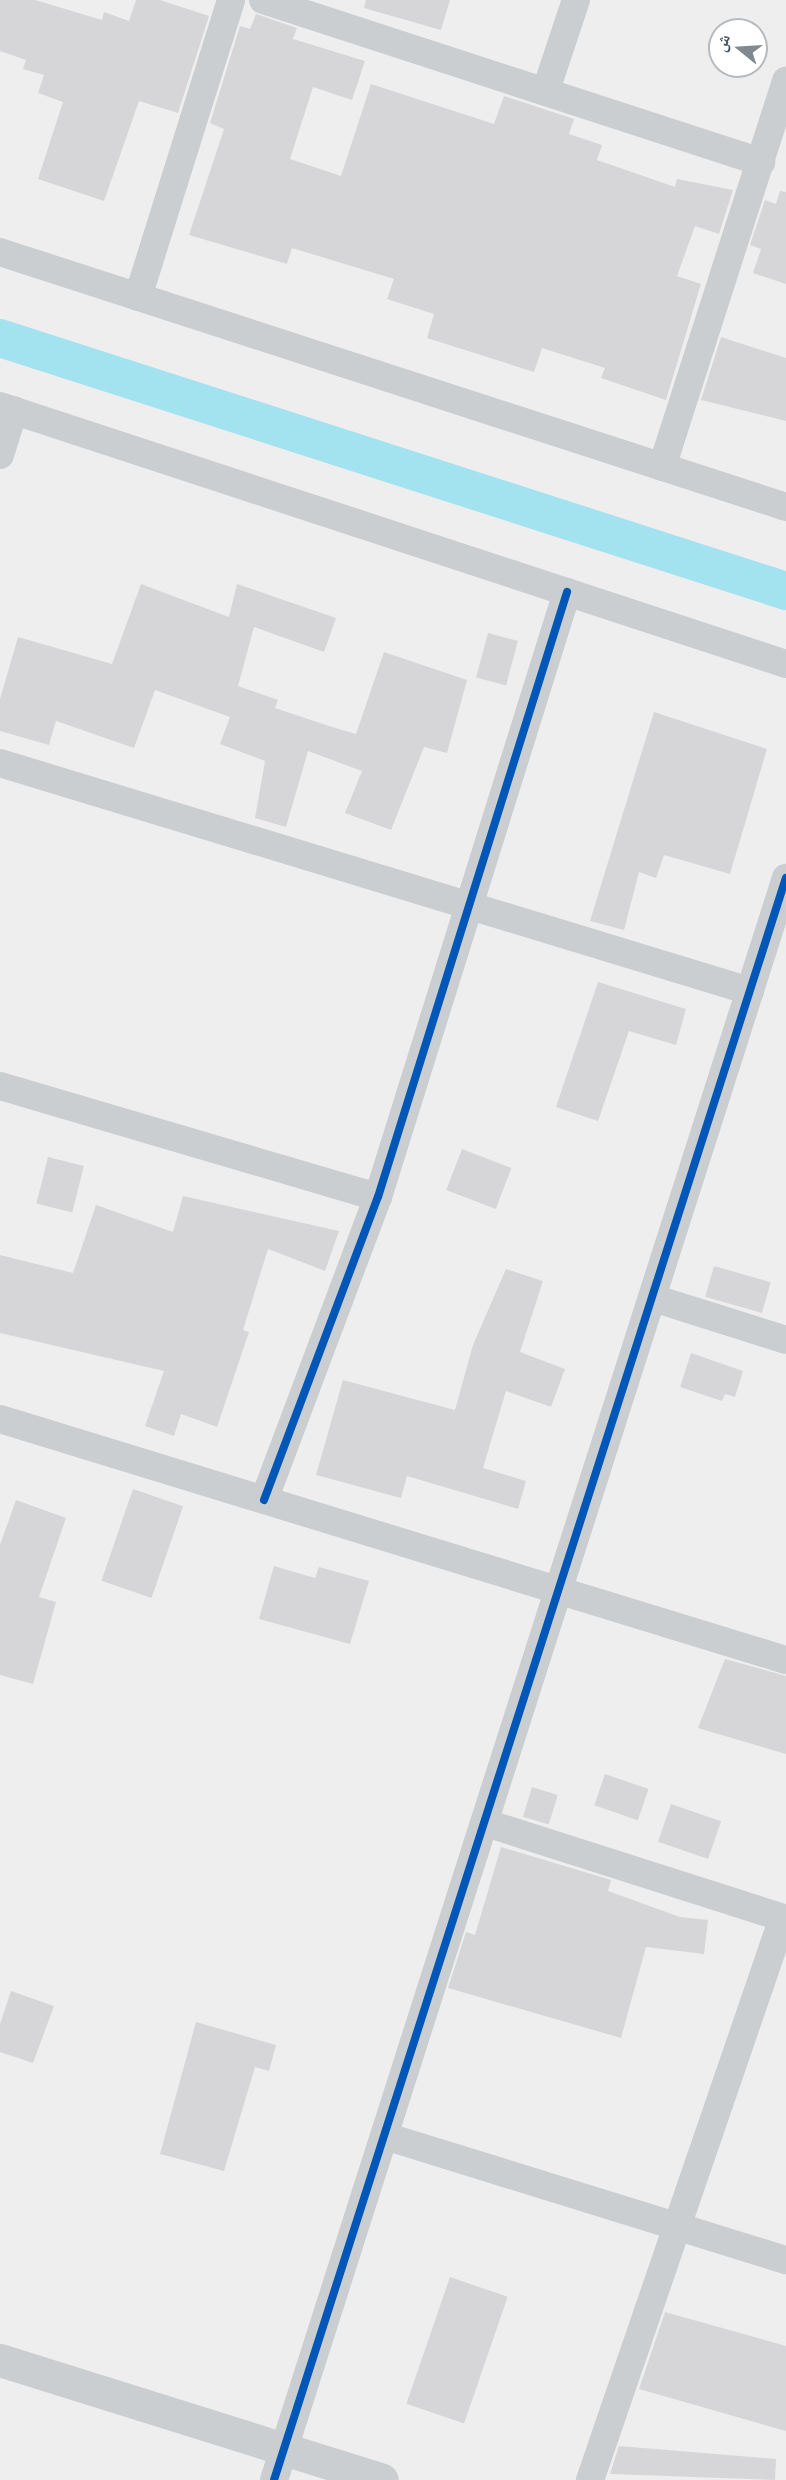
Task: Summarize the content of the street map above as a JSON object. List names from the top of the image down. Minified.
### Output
{"north":"left"}
